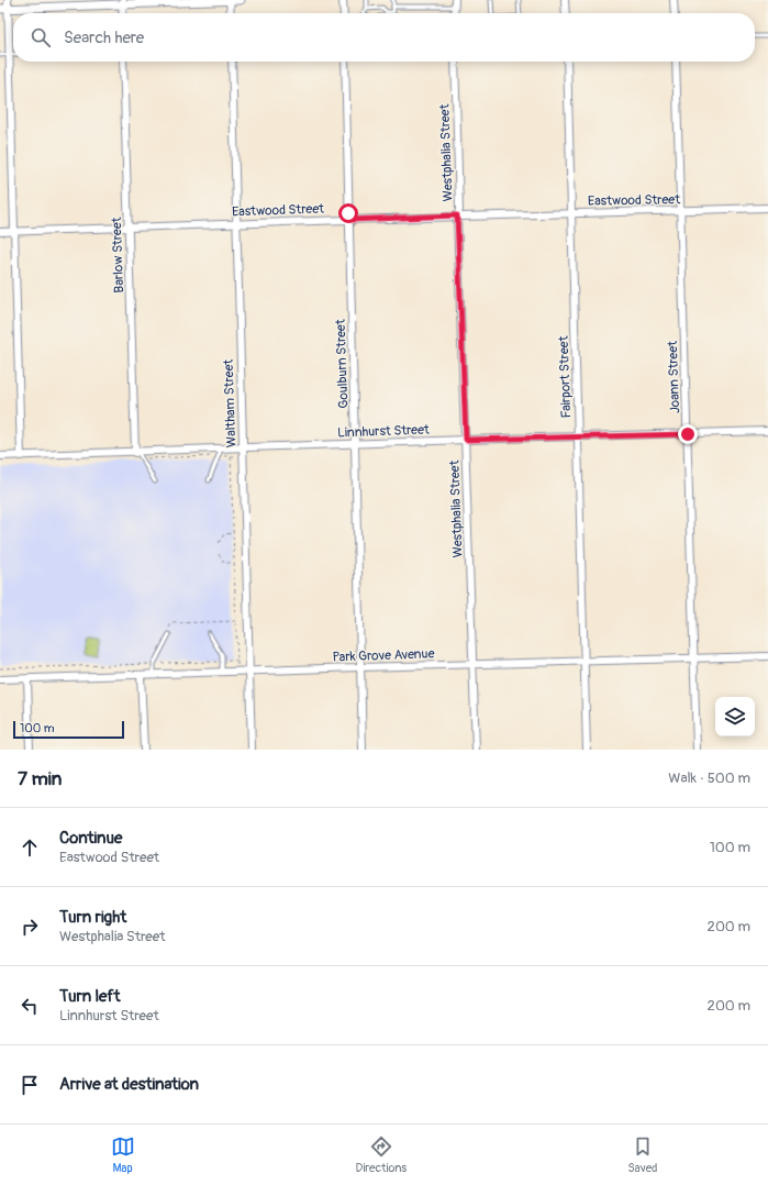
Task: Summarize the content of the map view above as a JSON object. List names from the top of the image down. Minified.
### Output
{"streets":{"street":["Westphalia Street","Eastwood Street","Barlow Street","Goulburn Street","Fairport Street","Joann Street","Waltham Street","Linnhurst Street","Park Grove Avenue"]},"crossings":[["Westphalia Street","Eastwood Street"],["Westphalia Street","Linnhurst Street"],["Westphalia Street","Park Grove Avenue"],["Eastwood Street","Barlow Street"],["Eastwood Street","Goulburn Street"],["Eastwood Street","Fairport Street"],["Eastwood Street","Joann Street"],["Eastwood Street","Waltham Street"],["Barlow Street","Linnhurst Street"],["Goulburn Street","Linnhurst Street"],["Goulburn Street","Park Grove Avenue"],["Fairport Street","Linnhurst Street"],["Fairport Street","Park Grove Avenue"],["Joann Street","Linnhurst Street"],["Joann Street","Park Grove Avenue"],["Waltham Street","Linnhurst Street"],["Waltham Street","Park Grove Avenue"]],"scale_bar":"100 m","page":{"search":"Search here","scale":"100 m","heading":["7 min","Walk · 500 m"],"list":[["Continue","Eastwood Street","100 m"],["Turn right","Westphalia Street","200 m"],["Turn left","Linnhurst Street","200 m"],"Arrive at destination"],"nav":["Map","Directions","Saved"]}}
